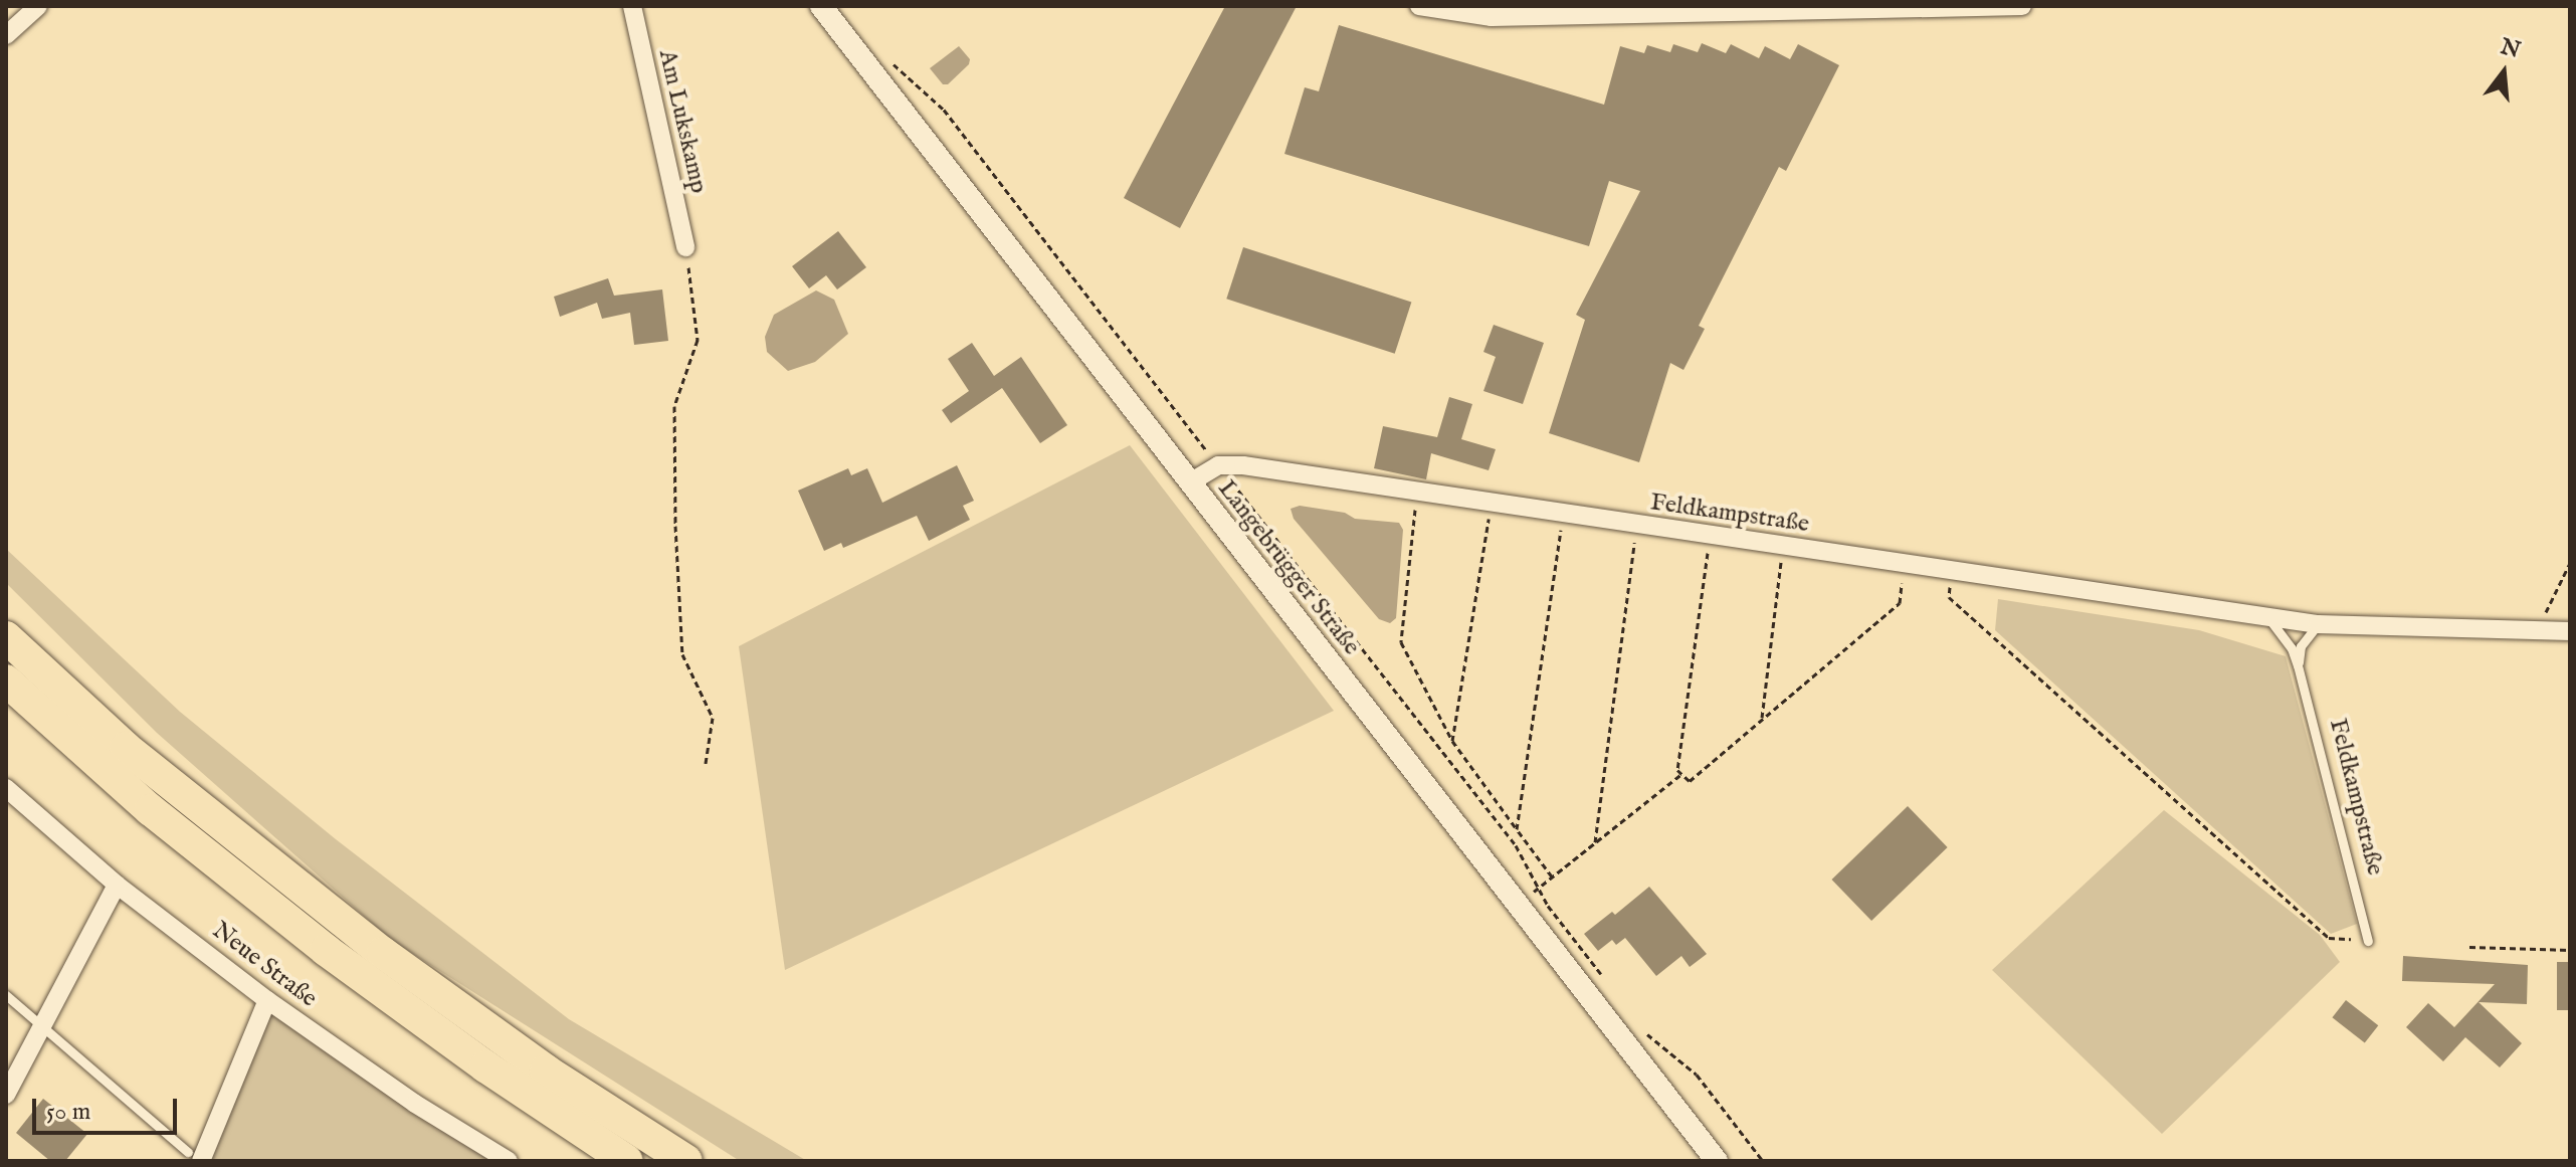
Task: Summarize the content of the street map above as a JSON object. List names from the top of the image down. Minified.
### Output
{"streets":{"street":["Am Lukskamp","Feldkampstraße","Langebrügger Straße","Neue Straße"]},"scale_bar":"50 m","north":"top"}
